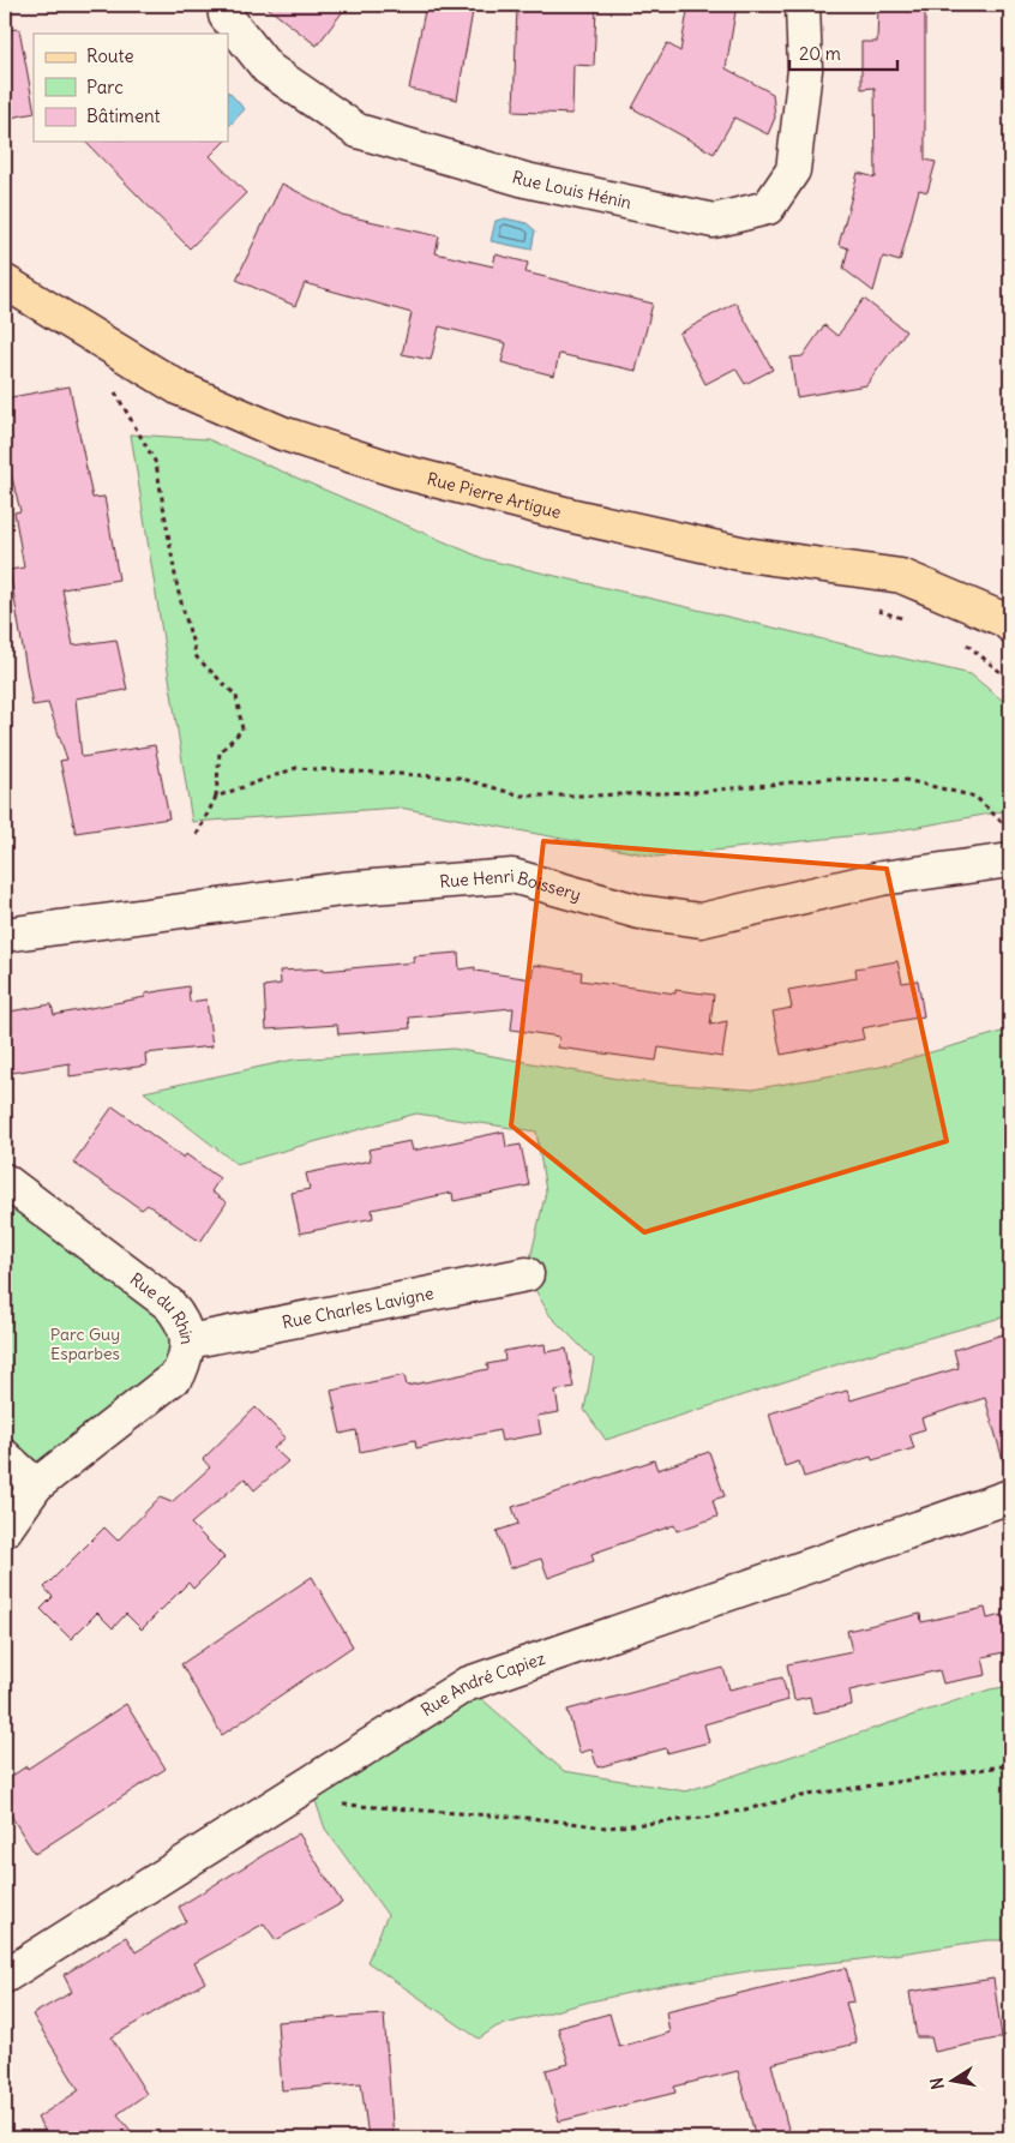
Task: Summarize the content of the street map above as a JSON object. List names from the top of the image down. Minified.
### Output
{"streets":{"main road":["Rue Pierre Artigue"],"street":["Rue Louis Hénin","Rue Henri Boissery","Rue Charles Lavigne","Rue du Rhin","Rue André Capiez"]},"crossings":[["Rue Charles Lavigne","Rue du Rhin"]],"parks":["Parc Guy Esparbes"],"legend":["Route","Parc","Bâtiment"],"scale_bar":"20 m","north":"left"}
